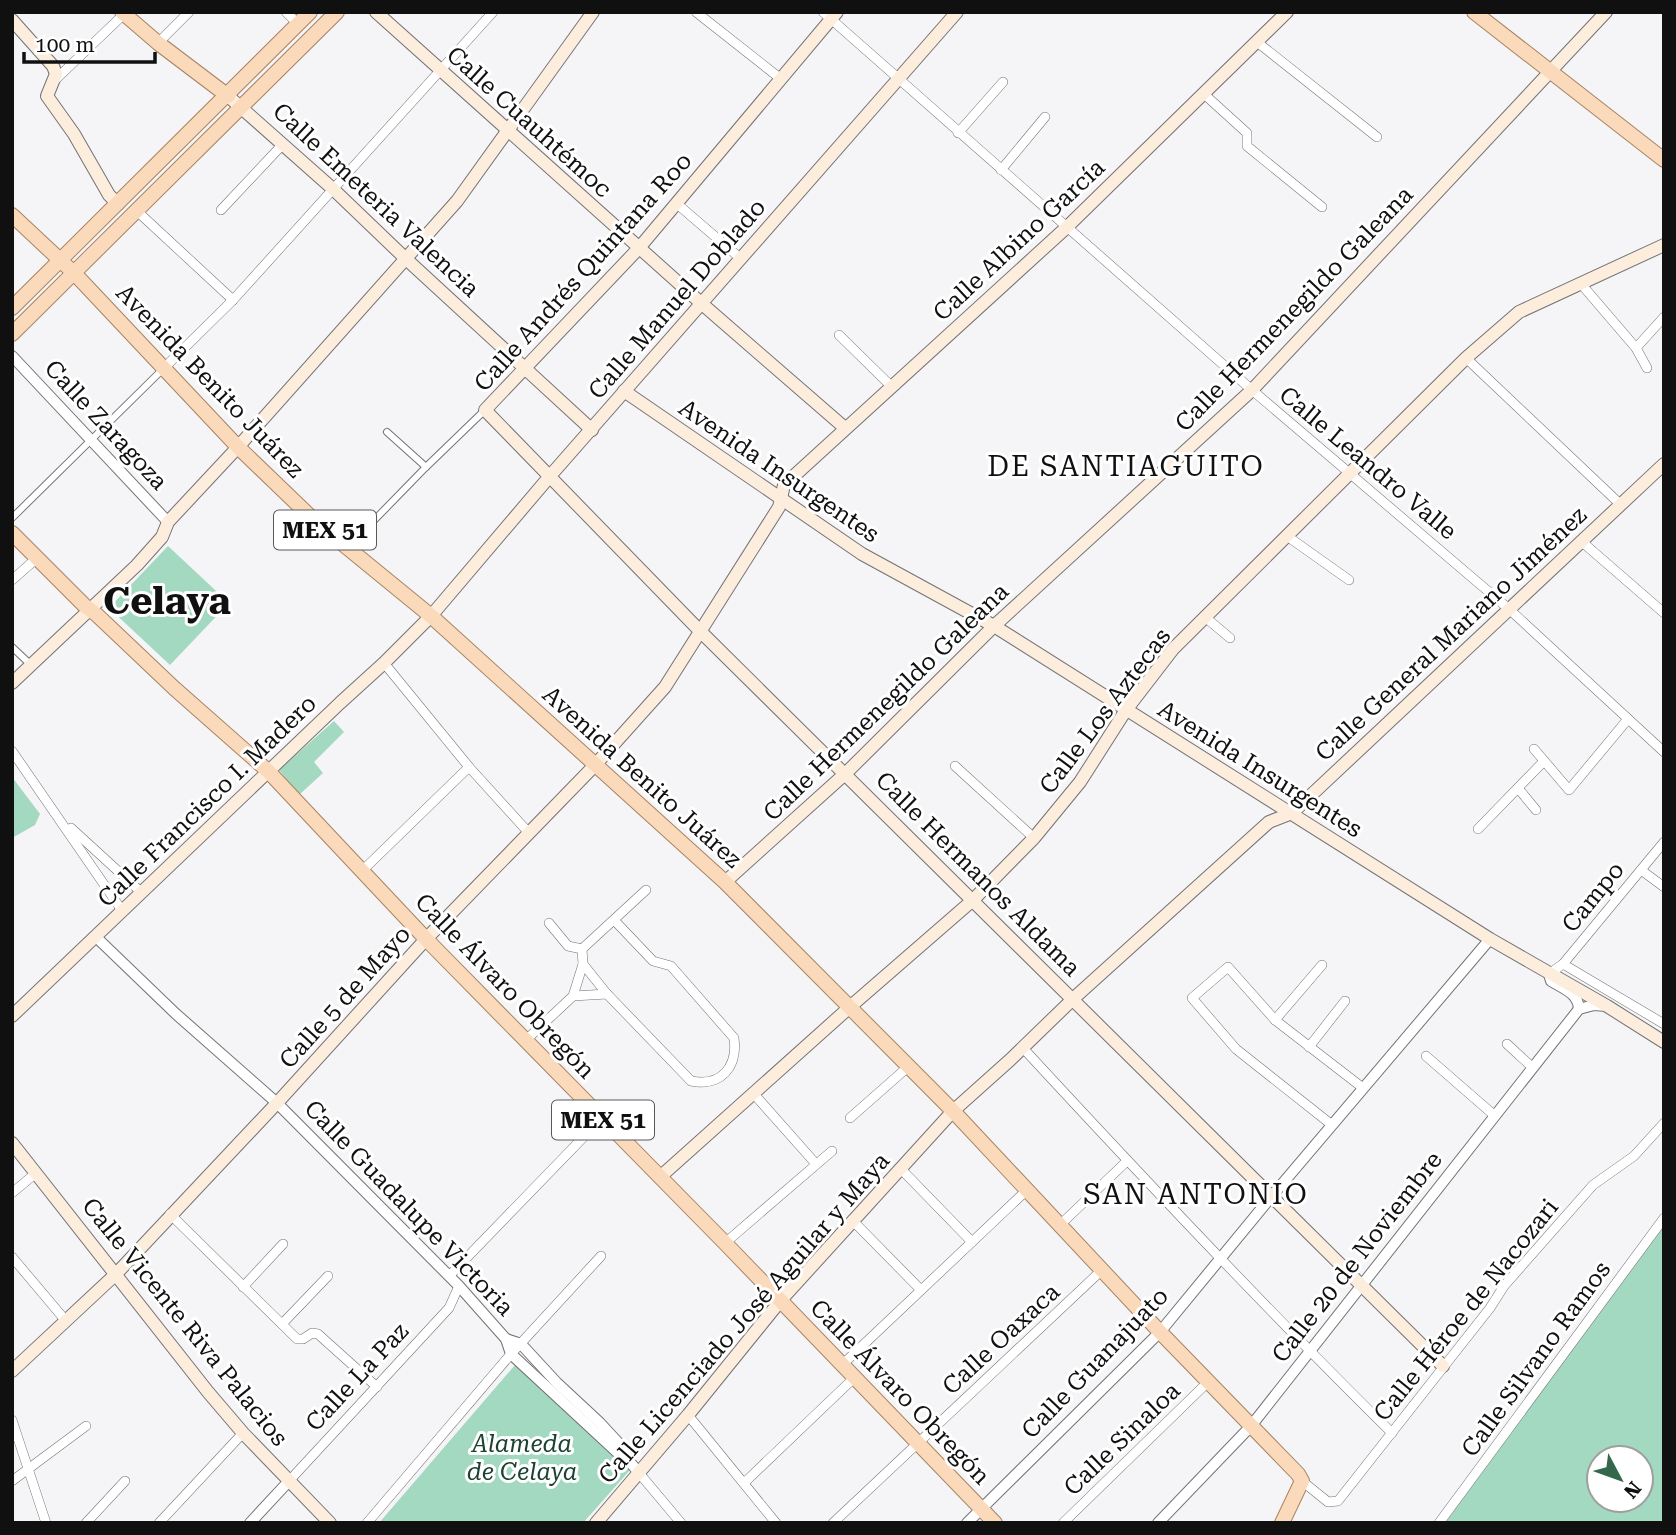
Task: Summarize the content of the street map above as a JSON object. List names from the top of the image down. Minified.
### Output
{"streets":{"main road":["Calle Cuauhtémoc","Calle Emeteria Valencia","Calle Albino García","Calle Andrés Quintana Roo","Calle Manuel Doblado","Calle Hermenegildo Galeana","Avenida Benito Juárez","Avenida Insurgentes","MEX 51","Calle General Mariano Jiménez","Calle Los Aztecas","Calle Francisco I. Madero","Calle Hermanos Aldama","Calle Álvaro Obregón","Calle 5 de Mayo","Calle Licenciado José Aguilar y Maya","Calle Vicente Riva Palacios"],"street":["Calle Zaragoza","Calle Leandro Valle","Campo","Calle Guadalupe Victoria","Calle 20 de Noviembre","Calle Héroe de Nacozari","Calle Oaxaca","Calle Silvano Ramos","Calle Guanajuato","Calle La Paz","Calle Sinaloa"]},"crossings":[["Calle Cuauhtémoc","Calle Albino García"],["Calle Cuauhtémoc","Calle Andrés Quintana Roo"],["Calle Cuauhtémoc","Calle Manuel Doblado"],["Calle Emeteria Valencia","Calle Andrés Quintana Roo"],["Calle Emeteria Valencia","Calle Manuel Doblado"],["Calle Albino García","Calle Leandro Valle"],["Calle Albino García","Avenida Insurgentes"],["Calle Albino García","Calle 5 de Mayo"],["Calle Andrés Quintana Roo","Avenida Benito Juárez"],["Calle Andrés Quintana Roo","Calle Leandro Valle"],["Calle Andrés Quintana Roo","Calle Hermanos Aldama"],["Calle Manuel Doblado","Avenida Benito Juárez"],["Calle Manuel Doblado","Calle Leandro Valle"],["Calle Manuel Doblado","Avenida Insurgentes"],["Calle Manuel Doblado","Calle Francisco I. Madero"],["Calle Manuel Doblado","Calle Hermanos Aldama"],["Calle Hermenegildo Galeana","Avenida Benito Juárez"],["Calle Hermenegildo Galeana","Calle Leandro Valle"],["Calle Hermenegildo Galeana","Avenida Insurgentes"],["Calle Hermenegildo Galeana","Calle Hermanos Aldama"],["Avenida Benito Juárez","MEX 51"],["Avenida Benito Juárez","Calle General Mariano Jiménez"],["Avenida Benito Juárez","Calle Los Aztecas"],["Avenida Benito Juárez","Calle Francisco I. Madero"],["Avenida Benito Juárez","Calle 5 de Mayo"],["Avenida Benito Juárez","Calle 20 de Noviembre"],["Avenida Benito Juárez","Calle Héroe de Nacozari"],["Avenida Benito Juárez","Calle Licenciado José Aguilar y Maya"],["Avenida Benito Juárez","Calle Oaxaca"],["Avenida Benito Juárez","Calle Guanajuato"],["Avenida Benito Juárez","Calle Sinaloa"],["Calle Leandro Valle","Calle General Mariano Jiménez"],["Calle Leandro Valle","Calle Los Aztecas"],["Avenida Insurgentes","Calle General Mariano Jiménez"],["Avenida Insurgentes","Calle Los Aztecas"],["Avenida Insurgentes","Campo"],["Avenida Insurgentes","Calle 5 de Mayo"],["Avenida Insurgentes","Calle Guanajuato"],["MEX 51","Calle Álvaro Obregón"],["Calle General Mariano Jiménez","Calle Hermanos Aldama"],["Calle General Mariano Jiménez","Calle Licenciado José Aguilar y Maya"],["Calle Los Aztecas","Calle Hermanos Aldama"],["Calle Los Aztecas","Calle Álvaro Obregón"],["Calle Francisco I. Madero","Calle Álvaro Obregón"],["Calle Francisco I. Madero","Calle Guadalupe Victoria"],["Calle Hermanos Aldama","Calle 5 de Mayo"],["Calle Hermanos Aldama","Calle 20 de Noviembre"],["Calle Hermanos Aldama","Calle Héroe de Nacozari"],["Calle Hermanos Aldama","Calle Guanajuato"],["Calle Álvaro Obregón","Calle 5 de Mayo"],["Calle Álvaro Obregón","Calle Licenciado José Aguilar y Maya"],["Calle Álvaro Obregón","Calle Oaxaca"],["Calle Álvaro Obregón","Calle Guanajuato"],["Calle 5 de Mayo","Calle Guadalupe Victoria"],["Calle 5 de Mayo","Calle Vicente Riva Palacios"],["Calle Guadalupe Victoria","Calle La Paz"],["Calle Vicente Riva Palacios","Calle La Paz"]],"districts":["DE SANTIAGUITO","Celaya","SAN ANTONIO"],"parks":["Alameda de Celaya"],"scale_bar":"100 m","north":"bottom right"}
